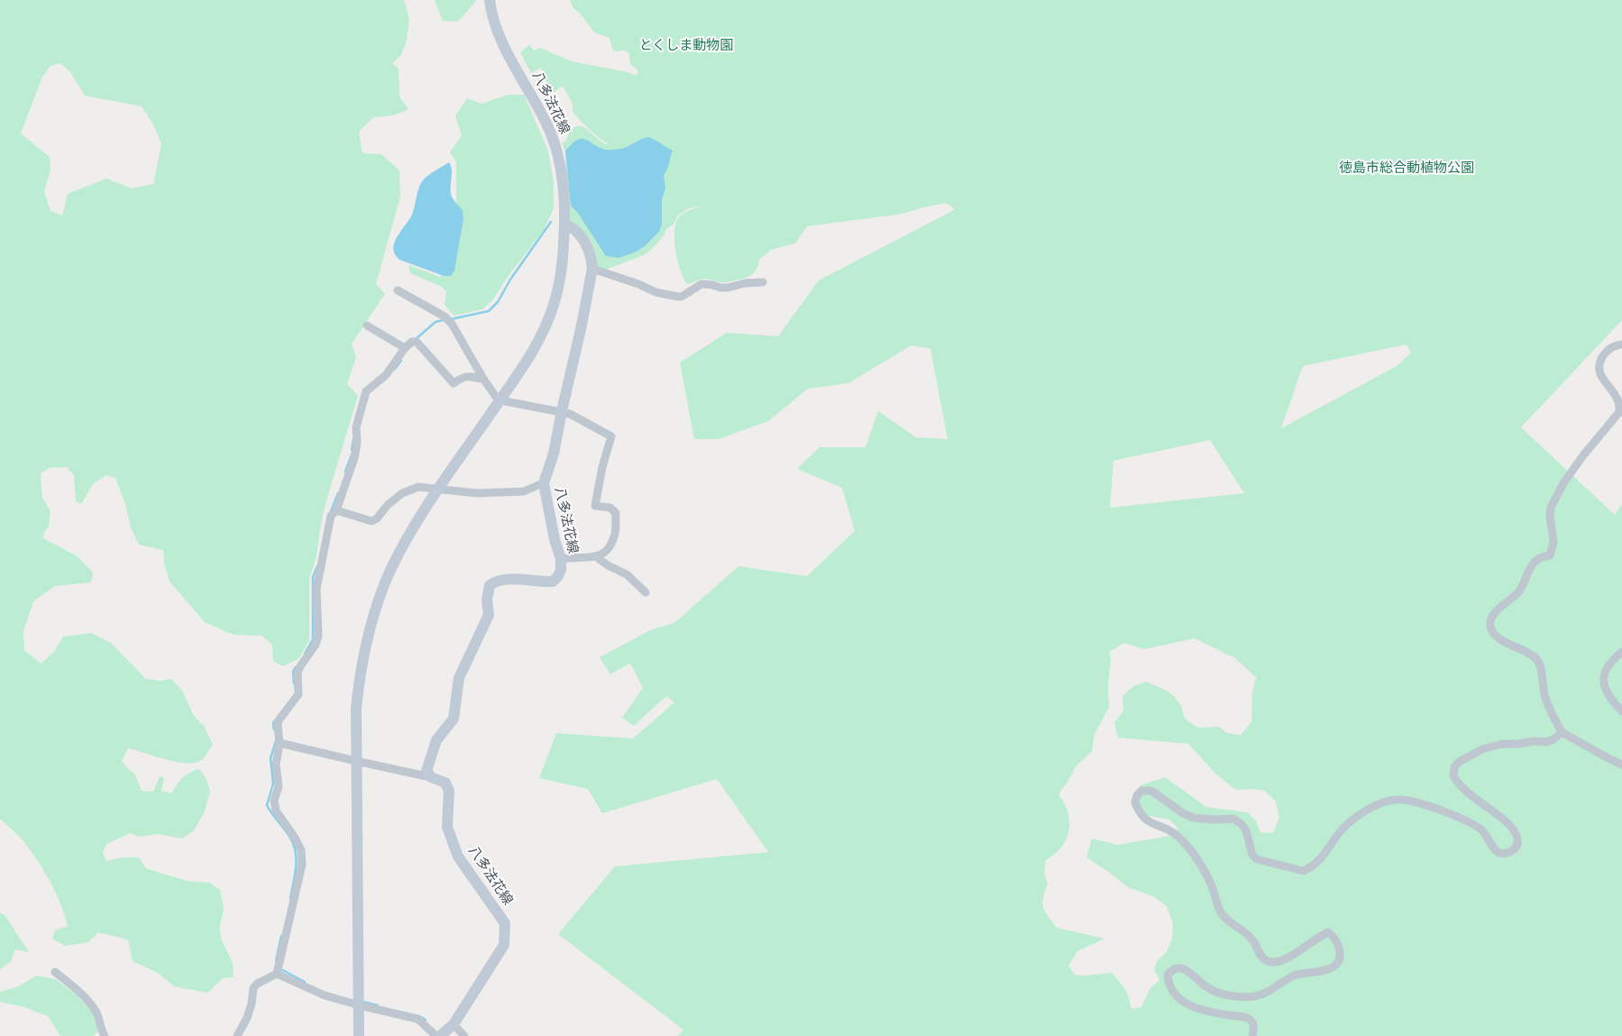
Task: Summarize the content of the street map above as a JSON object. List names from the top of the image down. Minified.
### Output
{"streets":{"main road":["八多法花線"]},"parks":["とくしま動物園","徳島市総合動植物公園"]}
